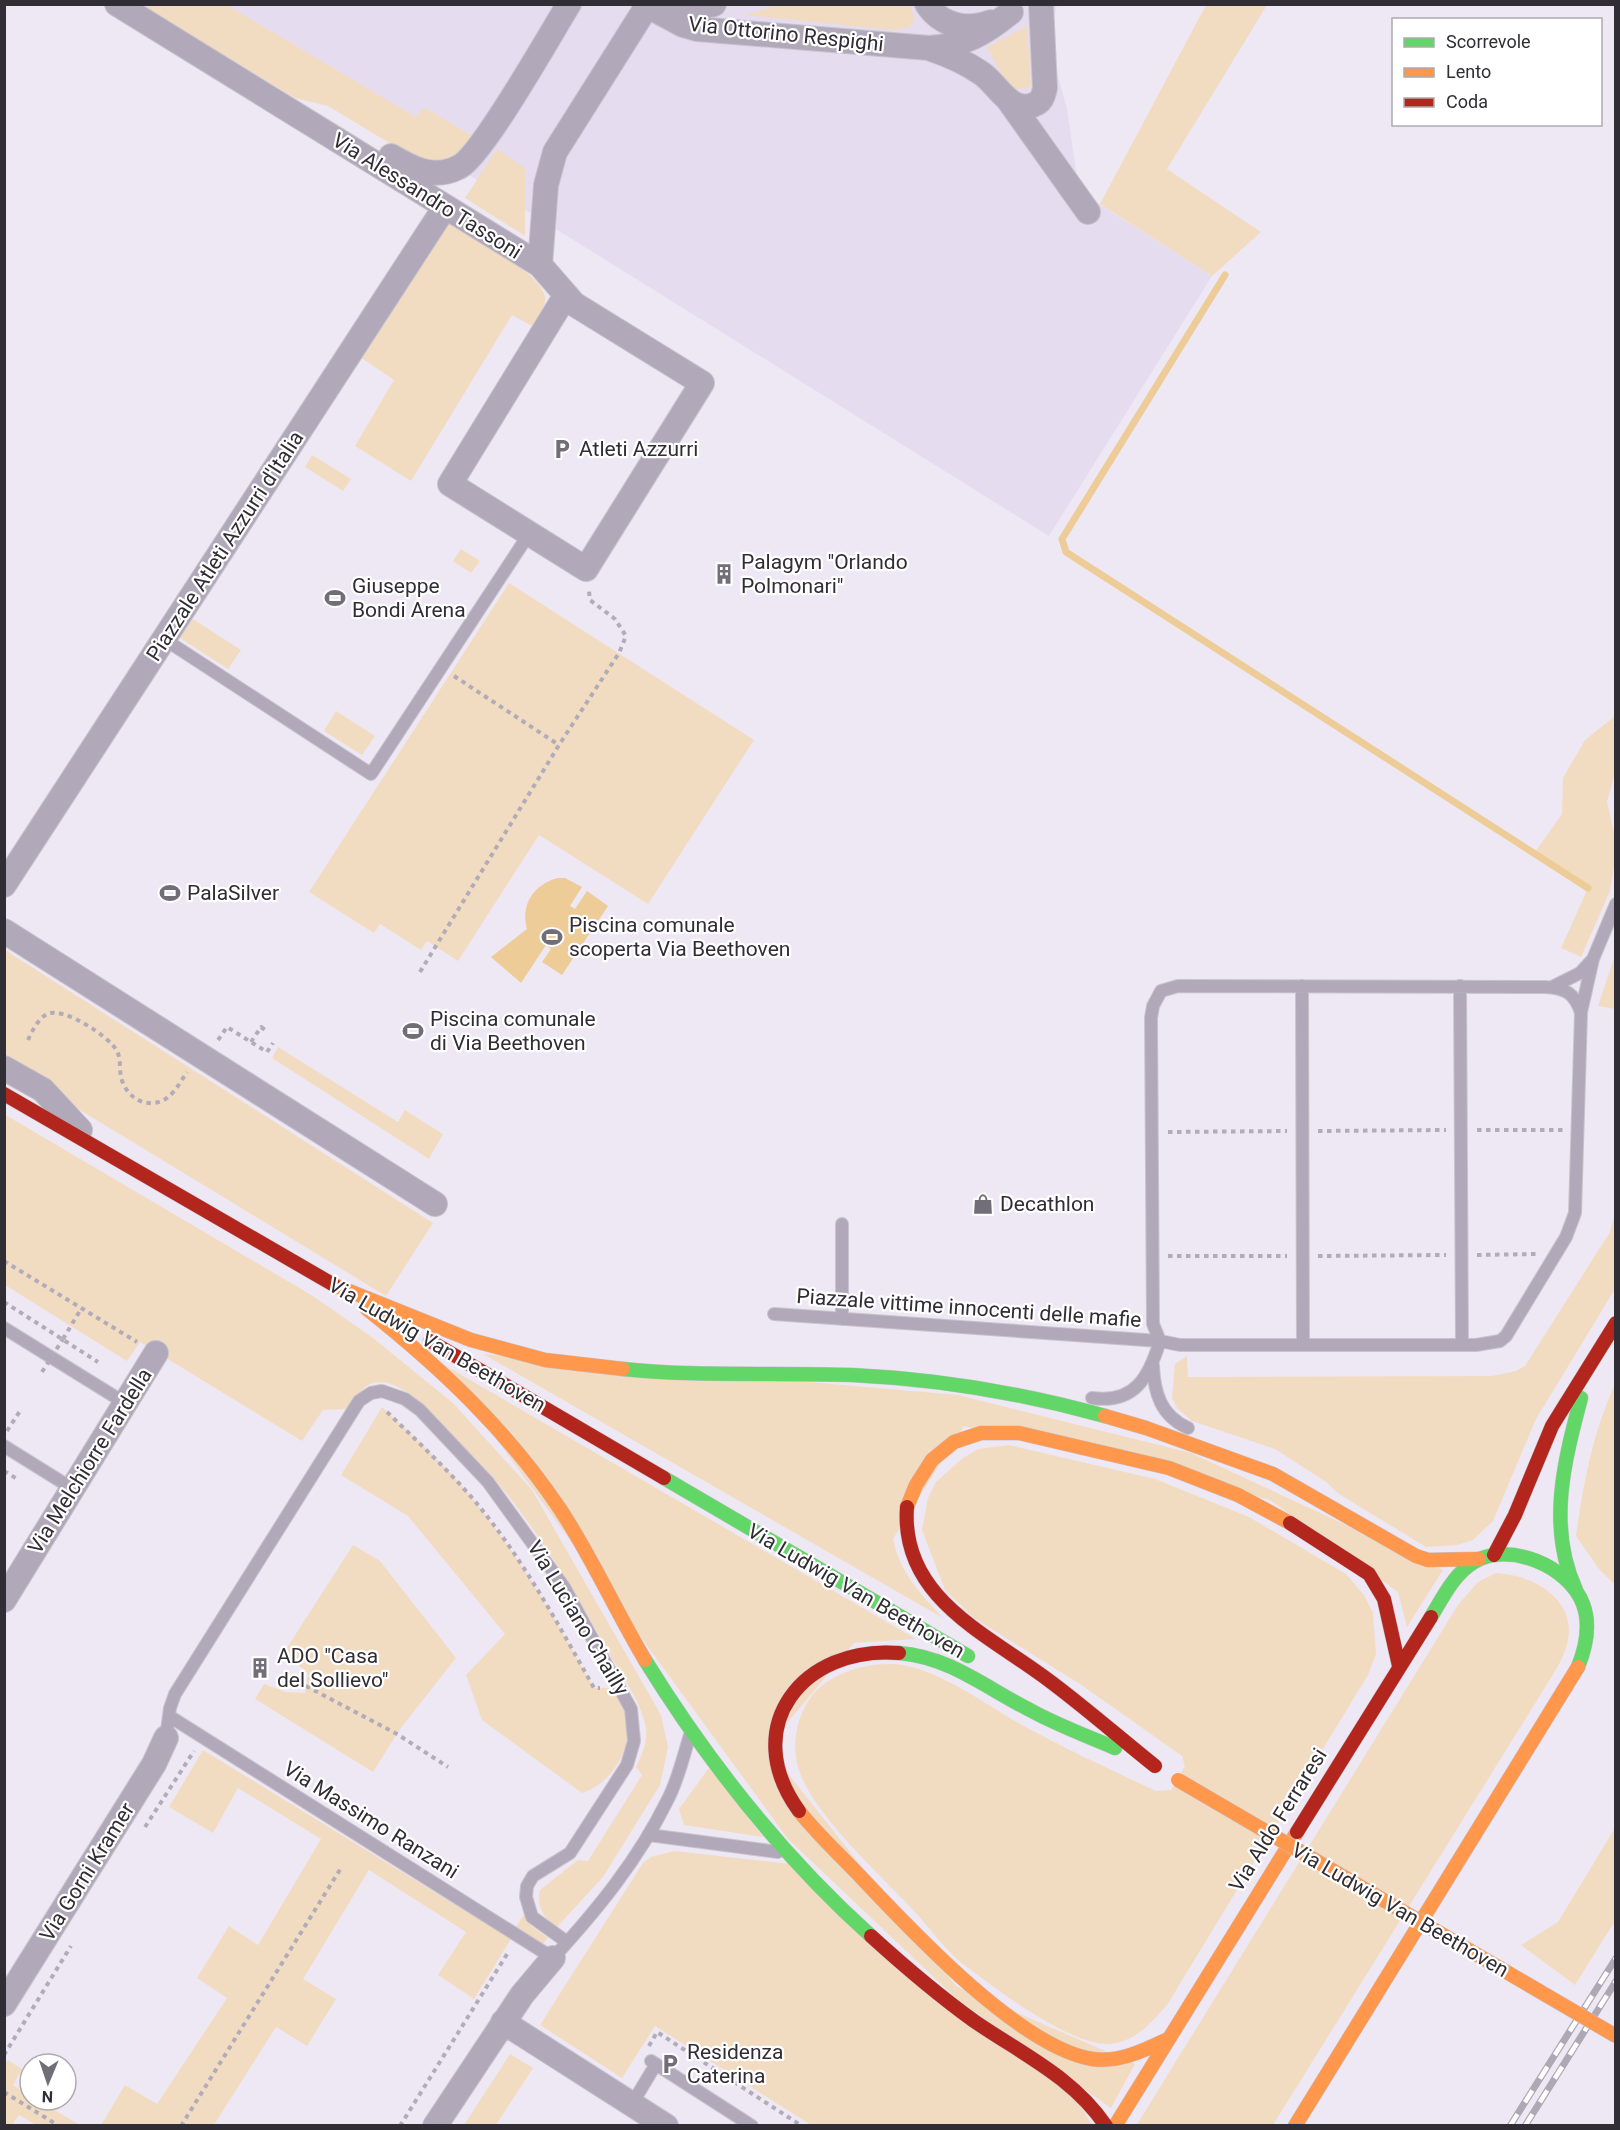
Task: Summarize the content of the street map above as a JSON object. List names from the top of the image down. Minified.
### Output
{"streets":{"main road":["Via Ludwig Van Beethoven","Via Aldo Ferraresi"],"street":["Via Ottorino Respighi","Via Alessandro Tassoni","Piazzale Atleti Azzurri d'Italia","Via Melchiorre Fardella","Via Gorni Kramer"],"lane":["Piazzale vittime innocenti delle mafie","Via Luciano Chailly","Via Massimo Ranzani"]},"crossings":[["Via Ottorino Respighi","Via Alessandro Tassoni"],["Via Alessandro Tassoni","Piazzale Atleti Azzurri d'Italia"],["Via Luciano Chailly","Via Massimo Ranzani"],["Via Luciano Chailly","Via Gorni Kramer"],["Via Massimo Ranzani","Via Gorni Kramer"]],"places":{"parking":["Atleti Azzurri","Residenza Caterina"],"building":["Palagym \"Orlando Polmonari\"","ADO \"Casa del Sollievo\""],"sports":["Giuseppe Bondi Arena","PalaSilver","Piscina comunale scoperta Via Beethoven","Piscina comunale di Via Beethoven"],"shop":["Decathlon"]},"legend":["Scorrevole","Lento","Coda"],"north":"bottom"}
